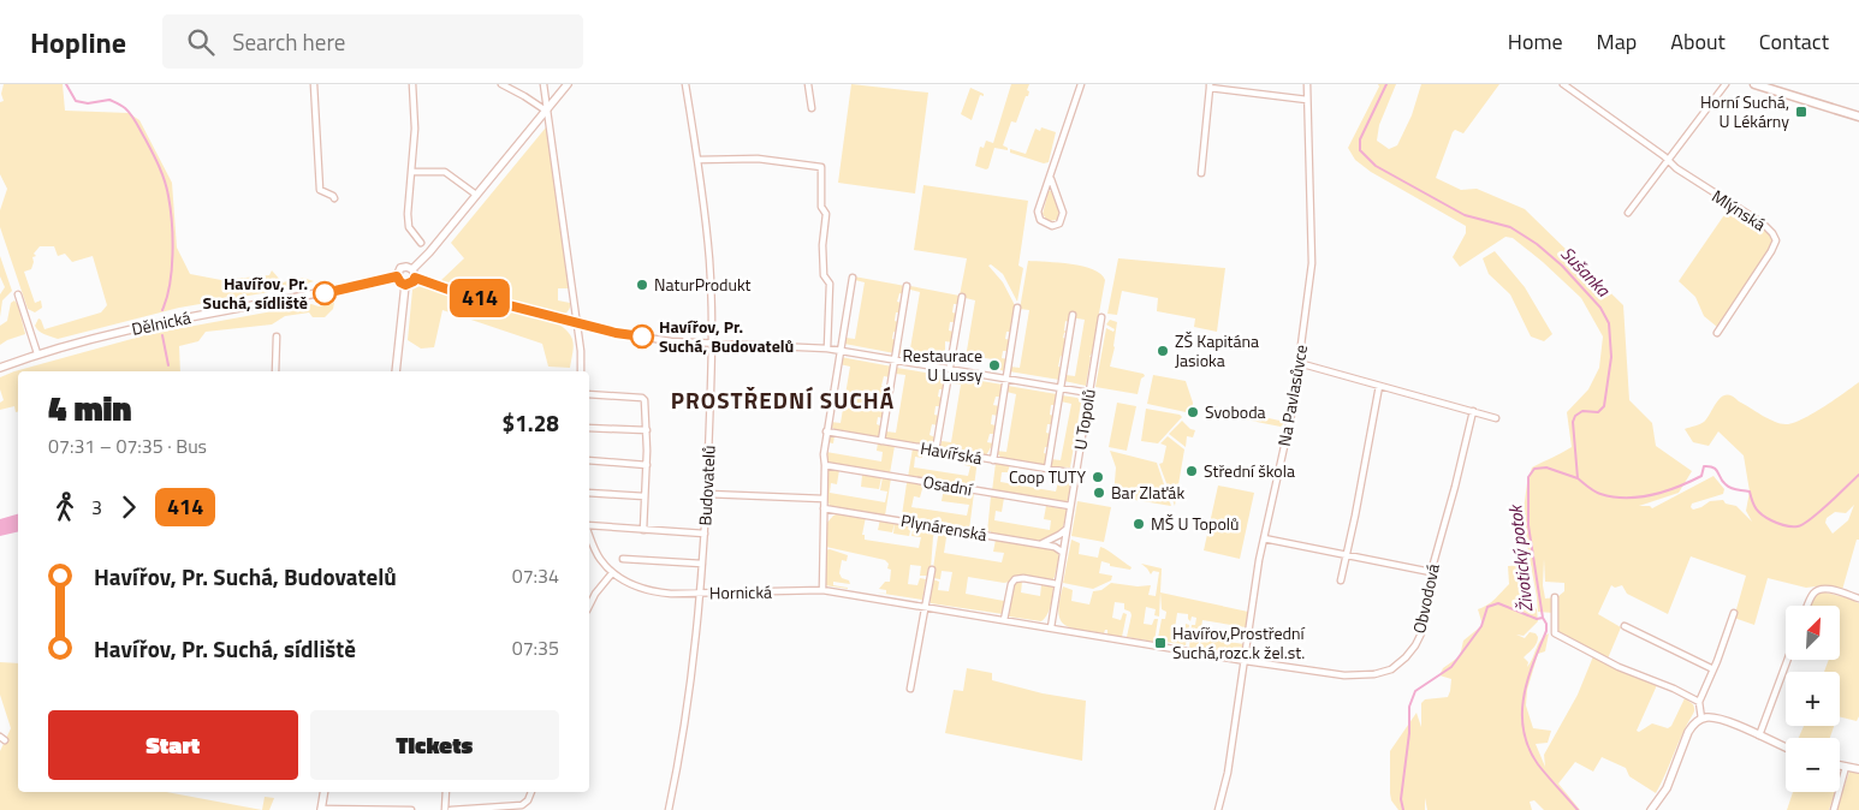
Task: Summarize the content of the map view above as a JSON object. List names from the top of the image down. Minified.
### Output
{"streets":{"street":["Mlýnská","Dělnická","Na Pavlasůvce","U Topolů","Havířská","Budovatelů","Osadní","Plynárenská","Hornická","Obvodová"]},"crossings":[["Na Pavlasůvce","Hornická"],["Na Pavlasůvce","Obvodová"],["U Topolů","Havířská"],["U Topolů","Osadní"],["U Topolů","Plynárenská"],["U Topolů","Hornická"],["Budovatelů","Hornická"],["Hornická","Obvodová"]],"districts":["PROSTŘEDNÍ SUCHÁ"],"water":["Sušanka","Životický potok"],"places":{"transit":["Horní Suchá, U Lékárny","Havířov,Prostřední Suchá,rozc.k žel.st."],"other":["NaturProdukt","Havířov, Pr. Suchá, sídliště","Havířov, Pr. Suchá, Budovatelů","ZŠ Kapitána Jasioka","Restaurace U Lussy","Svoboda","Střední škola","Coop TUTY","Bar Zlaťák","MŠ U Topolů"]},"lines":["bus line 414"],"north":"top right","page":{"header":"Hopline","search":"Search here","nav":["Home","Map","About","Contact"],"on_map":"414","heading":["4 min","07:31 – 07:35 · Bus","$1.28"],"legs":["3","414"],"list":[{"name":"Havířov, Pr. Suchá, Budovatelů","value":"07:34"},{"name":"Havířov, Pr. Suchá, sídliště","value":"07:35"}],"map_buttons":["+","−"],"buttons":["Start","Tickets"]}}
